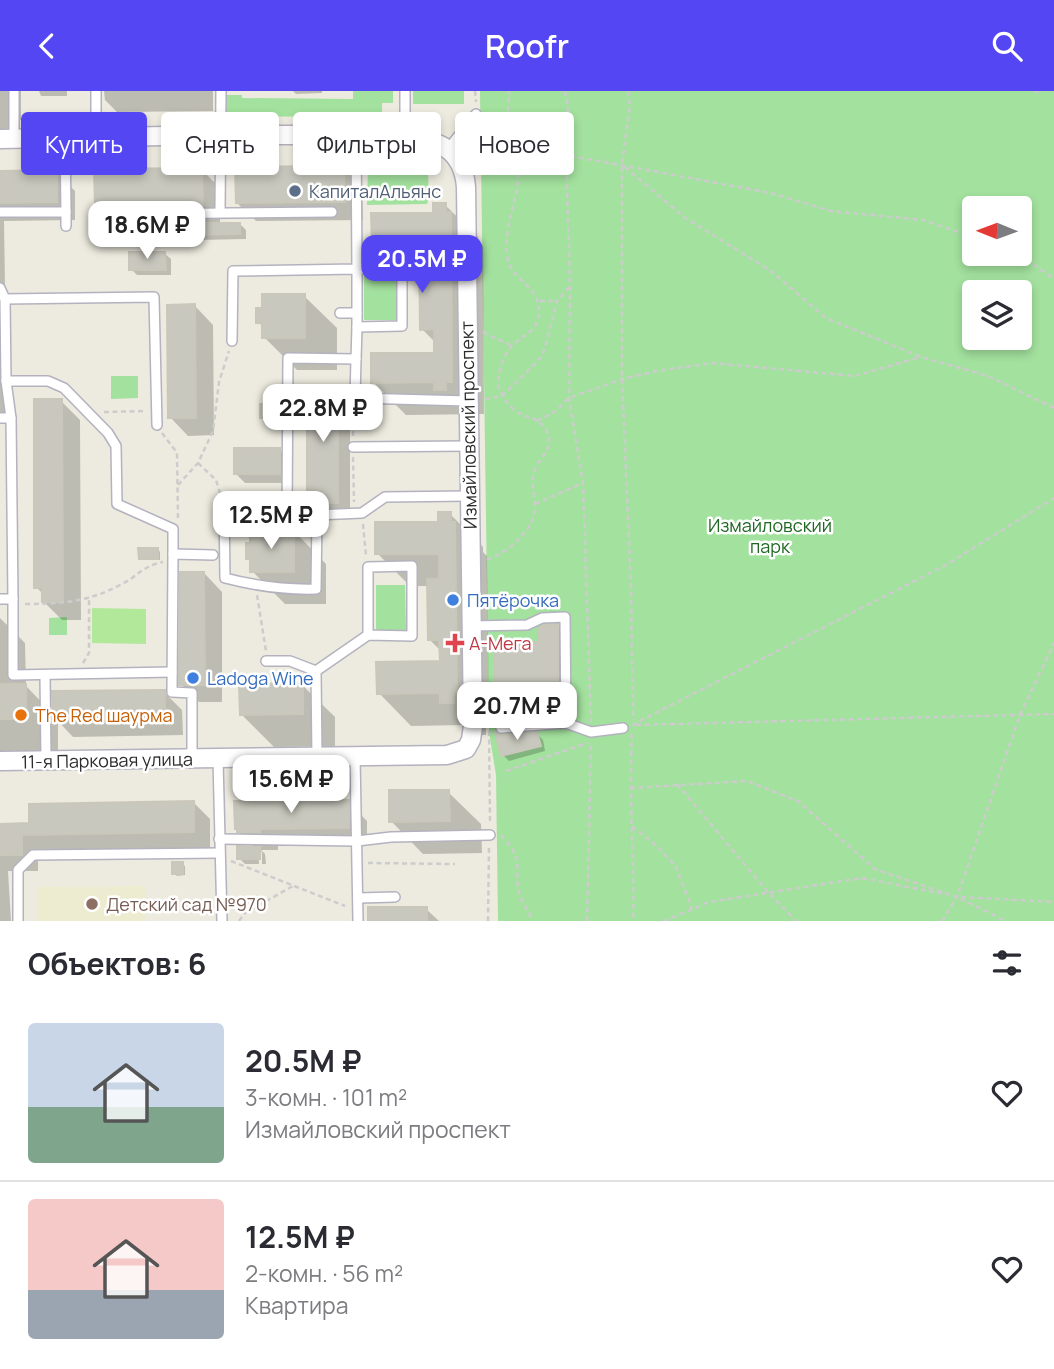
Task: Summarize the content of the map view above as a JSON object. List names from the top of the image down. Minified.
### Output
{"streets":{"street":["Измайловский проспект","11-я Парковая улица"]},"crossings":[["Измайловский проспект","11-я Парковая улица"]],"parks":["Измайловский парк"],"places":{"other":["КапиталАльянс","Пятёрочка","Ladoga Wine","The Red шаурма","Детский сад №970"],"health":["А-Мега"]},"north":"left","page":{"header":"Roofr","chip":["Купить","Снять","Фильтры","Новое"],"price":["18.6M ₽","20.5M ₽","22.8M ₽","12.5M ₽","20.7M ₽","15.6M ₽"],"heading":"Объектов: 6","list":[{"name":"20.5M ₽","note":"3-комн. · 101 m² · Измайловский проспект"},{"name":"12.5M ₽","note":"2-комн. · 56 m² · Квартира"}]}}
